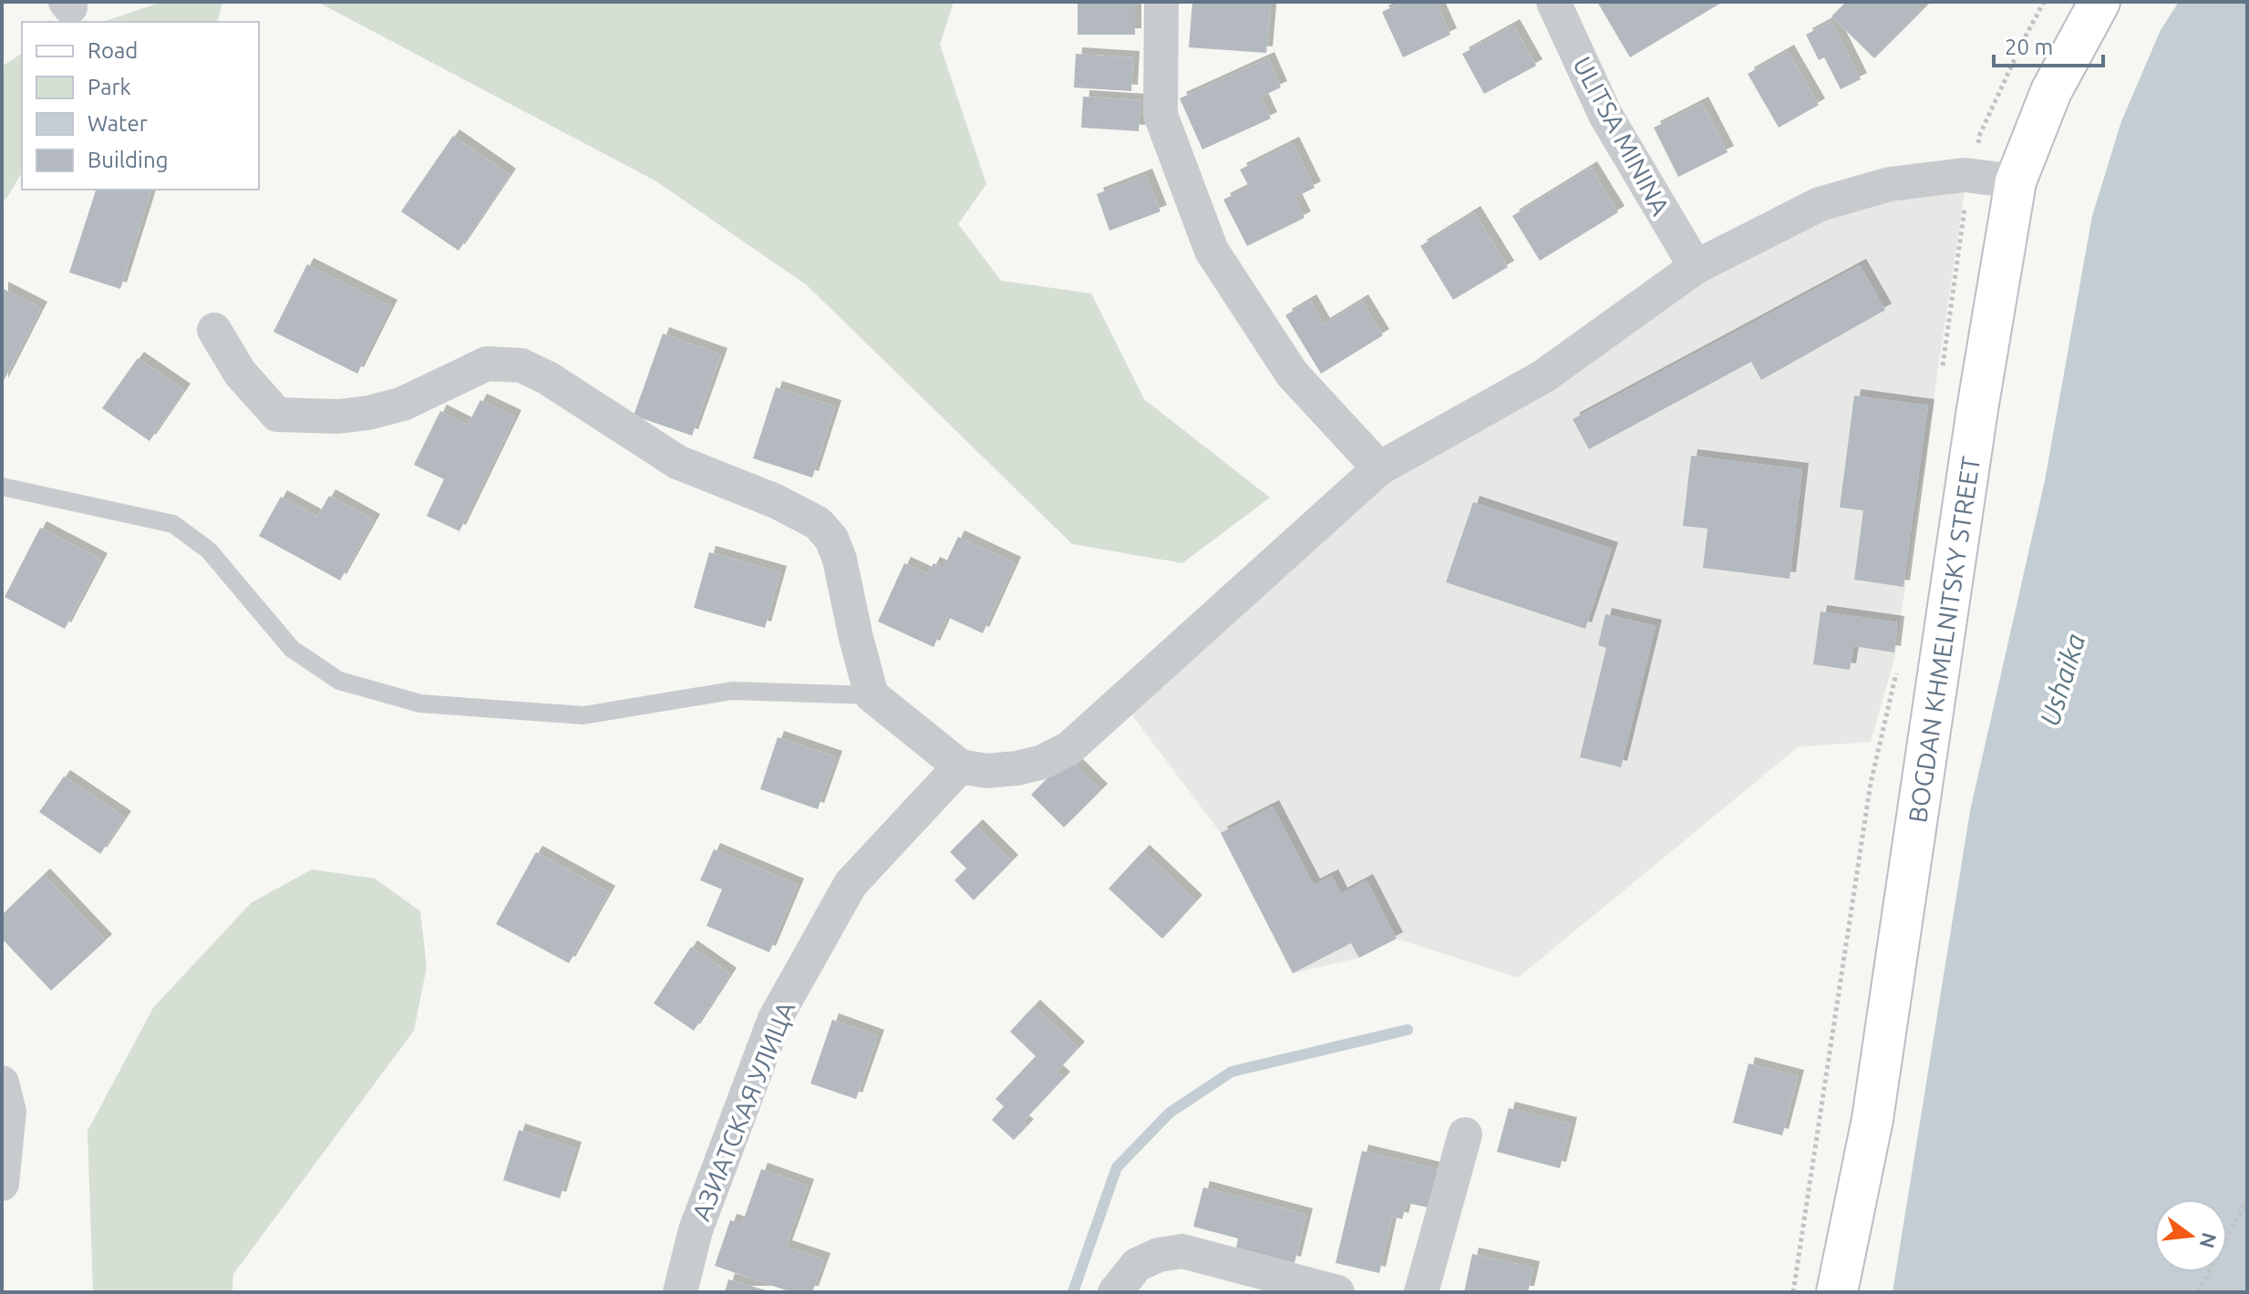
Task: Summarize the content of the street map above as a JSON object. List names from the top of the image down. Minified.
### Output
{"streets":{"street":["ULITSA MININA","BOGDAN KHMELNITSKY STREET","АЗИАТСКАЯ УЛИЦА"]},"water":["Ushaika"],"legend":["Road","Park","Water","Building"],"scale_bar":"20 m","north":"right"}
